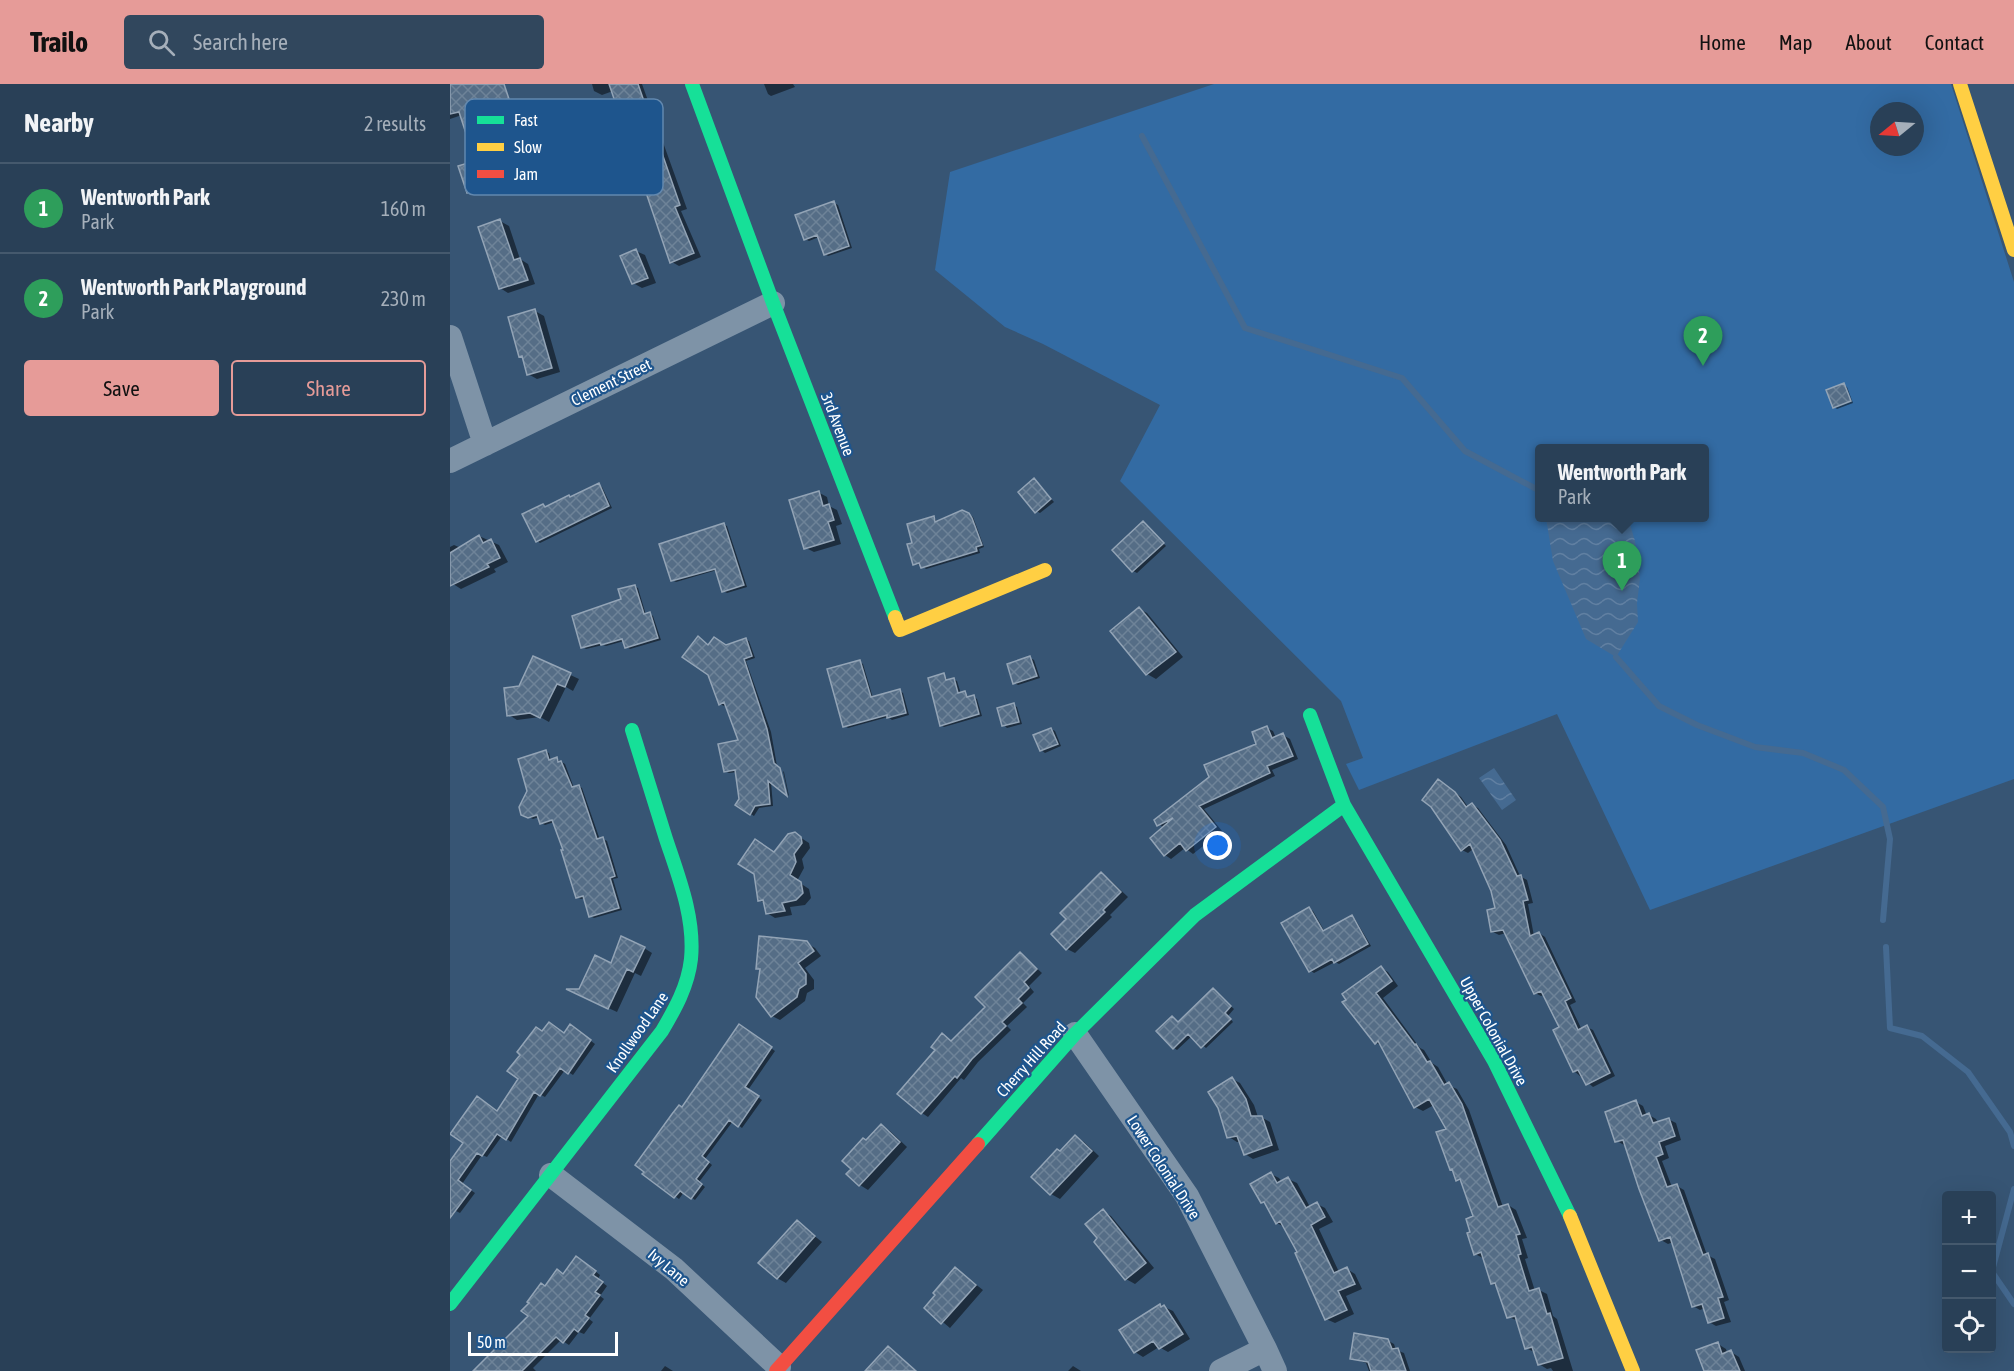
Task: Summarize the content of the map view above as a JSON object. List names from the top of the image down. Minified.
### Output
{"streets":{"street":["Clement Street","3rd Avenue","Upper Colonial Drive","Knollwood Lane","Cherry Hill Road","Lower Colonial Drive","Ivy Lane"]},"crossings":[["Clement Street","3rd Avenue"],["Upper Colonial Drive","Cherry Hill Road"],["Knollwood Lane","Ivy Lane"],["Cherry Hill Road","Lower Colonial Drive"],["Cherry Hill Road","Ivy Lane"]],"legend":["Fast","Slow","Jam"],"scale_bar":"50 m","north":"left","page":{"header":"Trailo","search":"Search here","nav":["Home","Map","About","Contact"],"heading":["Nearby","2 results"],"list":[{"mark":"1","name":"Wentworth Park","note":"Park","value":"160 m"},{"mark":"2","name":"Wentworth Park Playground","note":"Park","value":"230 m"}],"pins":["2","1"],"buttons":["Save","Share"],"popup":["Wentworth Park","Park"],"map_buttons":["+","−"],"scale":"50 m"}}
